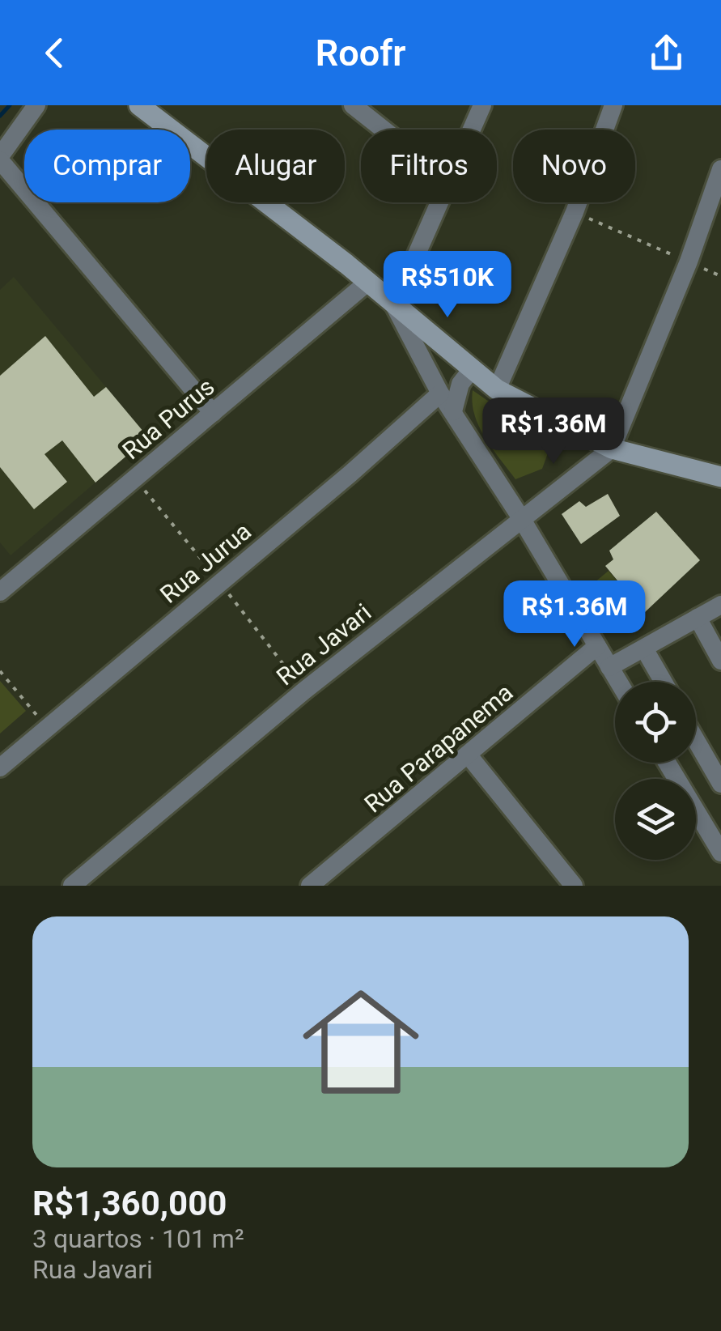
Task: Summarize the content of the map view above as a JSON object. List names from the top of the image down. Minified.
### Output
{"streets":{"street":["Rua Purus","Rua Jurua","Rua Javari","Rua Parapanema"]},"page":{"header":"Roofr","chip":["Comprar","Alugar","Filtros","Novo"],"price":["R$510K","R$1.36M","R$1.36M"],"list":[{"name":"R$1,360,000","note":"3 quartos · 101 m² · Rua Javari"}]}}
